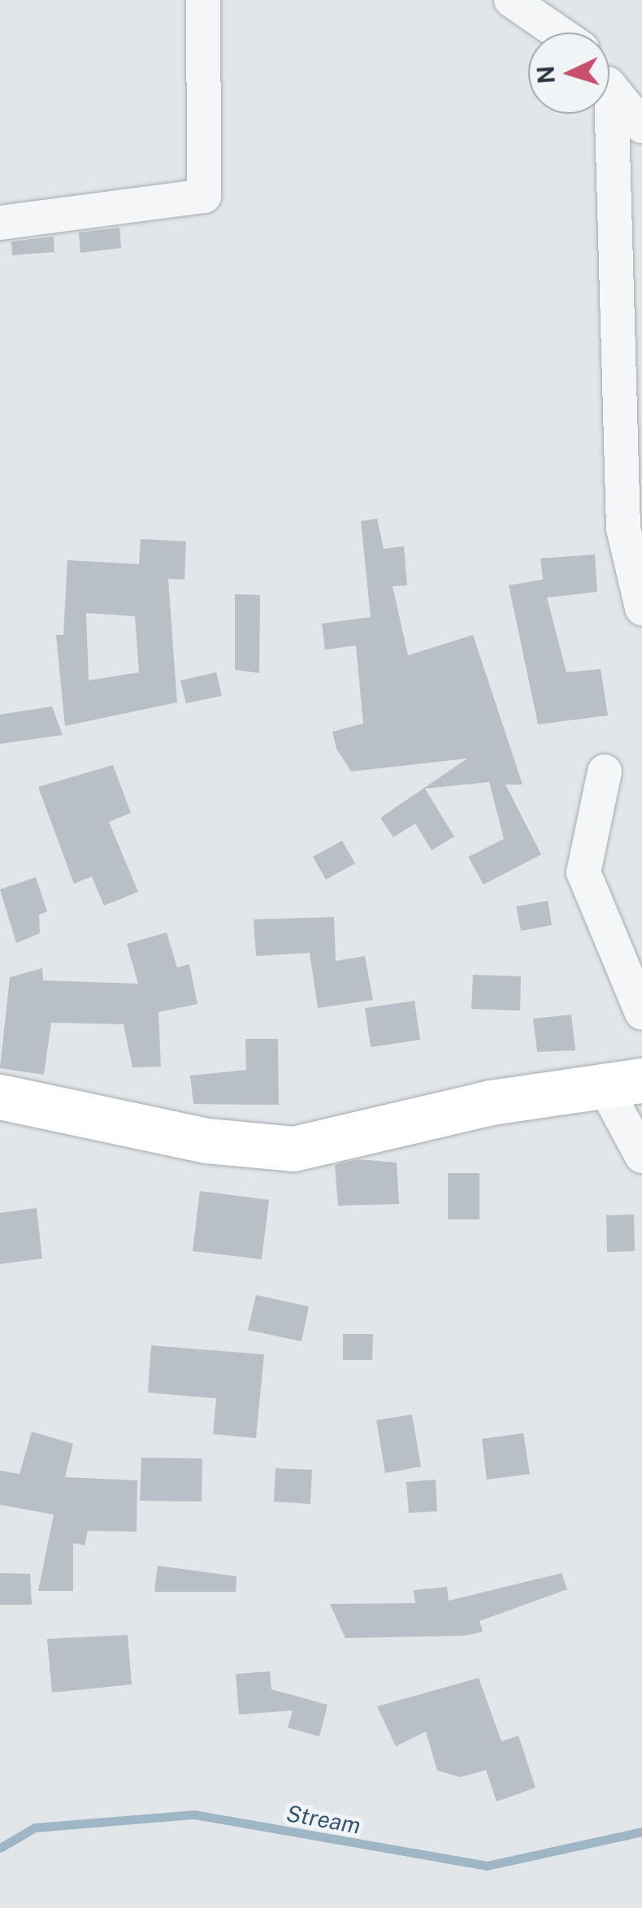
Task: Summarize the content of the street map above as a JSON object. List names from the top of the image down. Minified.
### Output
{"water":["Stream"],"north":"left"}
